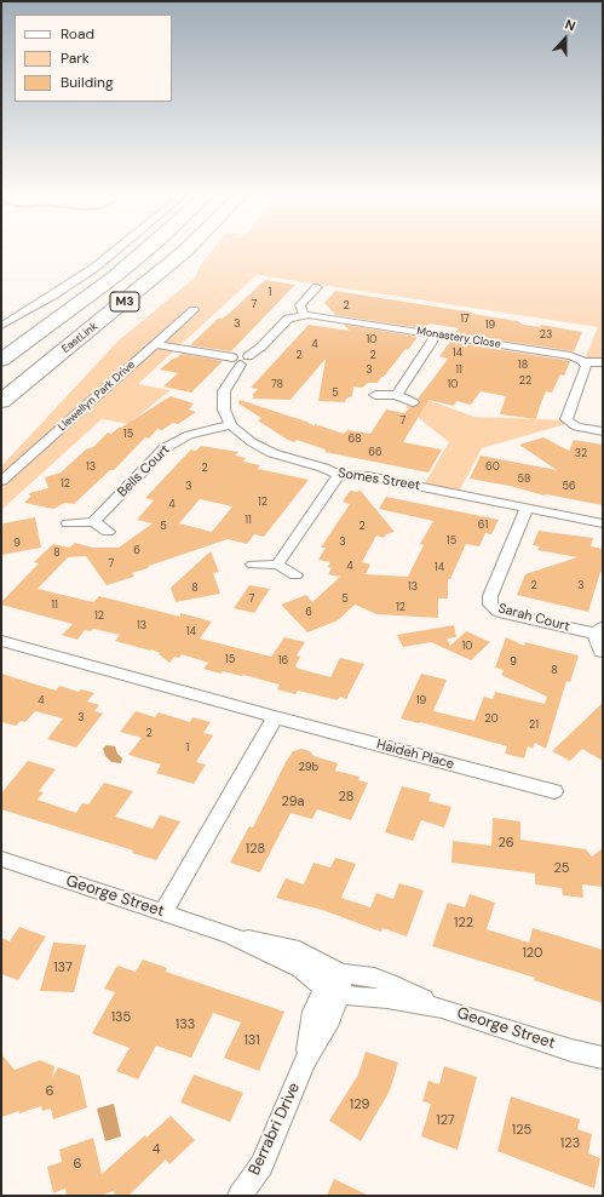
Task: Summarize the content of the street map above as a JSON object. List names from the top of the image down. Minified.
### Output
{"streets":{"highway":["M3","EastLink"],"street":["Monastery Close","Llewellyn Park Drive","Bells Court","Somes Street","Sarah Court","Haideh Place","George Street","Berrabri Drive"]},"crossings":[["Bells Court","Somes Street"],["Somes Street","Sarah Court"],["George Street","Berrabri Drive"]],"house_numbers":["1","7","2","17","3","19","23","10","4","14","2","2","18","3","11","22","78","10","5","7","15","68","66","32","13","60","2","58","12","3","56","12","4","11","61","5","2","15","3","9","6","8","7","4","14","2","3","13","8","7","5","11","12","6","12","13","14","10","15","16","9","8","4","19","3","20","21","2","1","29b","28","29a","26","128","25","122","120","137","135","133","131","6","129","127","125","123","4","6"],"legend":["Road","Park","Building"],"north":"top"}
